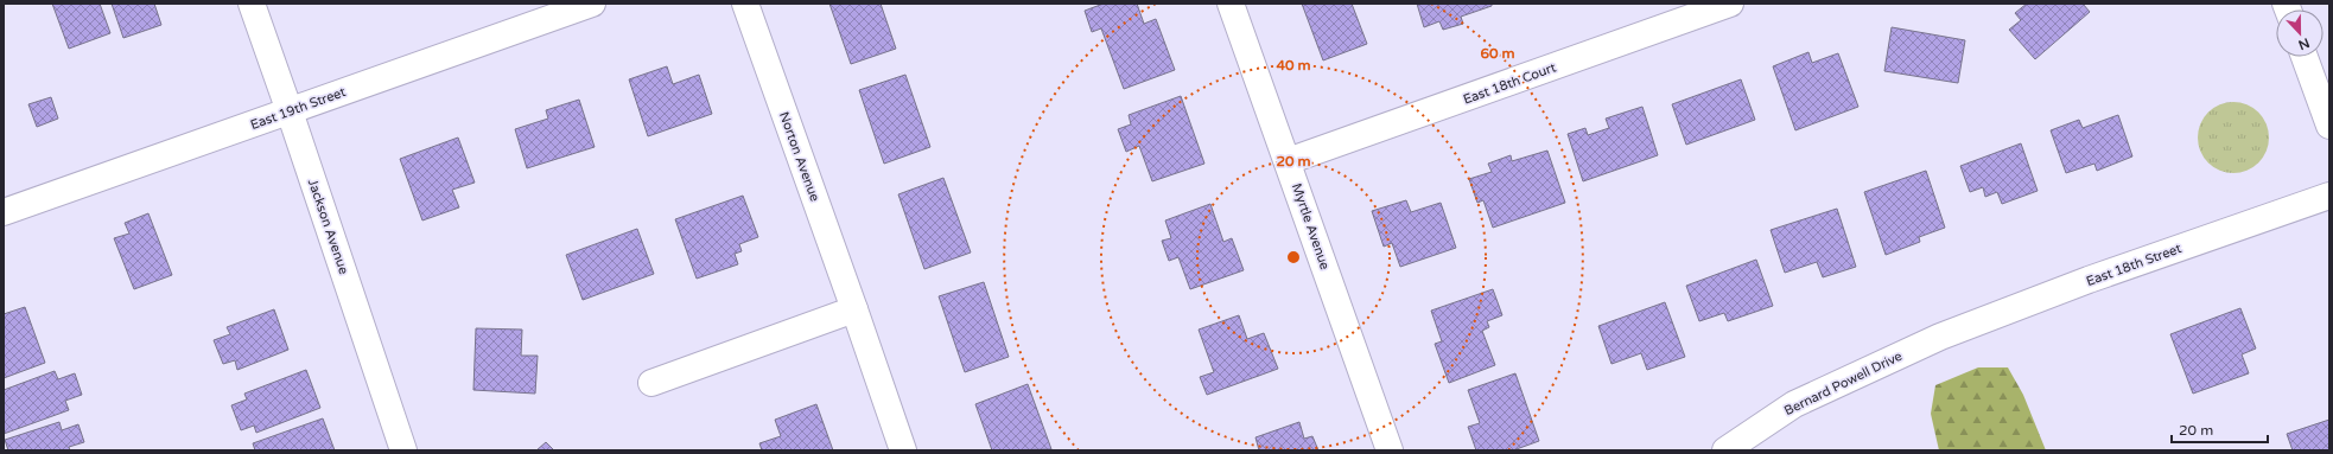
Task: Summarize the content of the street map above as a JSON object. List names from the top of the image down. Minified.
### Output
{"streets":{"street":["East 18th Court","East 19th Street","Norton Avenue","Jackson Avenue","Myrtle Avenue","East 18th Street","Bernard Powell Drive"]},"crossings":[["East 18th Court","Myrtle Avenue"],["East 19th Street","Jackson Avenue"],["East 18th Street","Bernard Powell Drive"]],"scale_bar":"20 m","north":"bottom","rings":["60 m","40 m","20 m"]}
